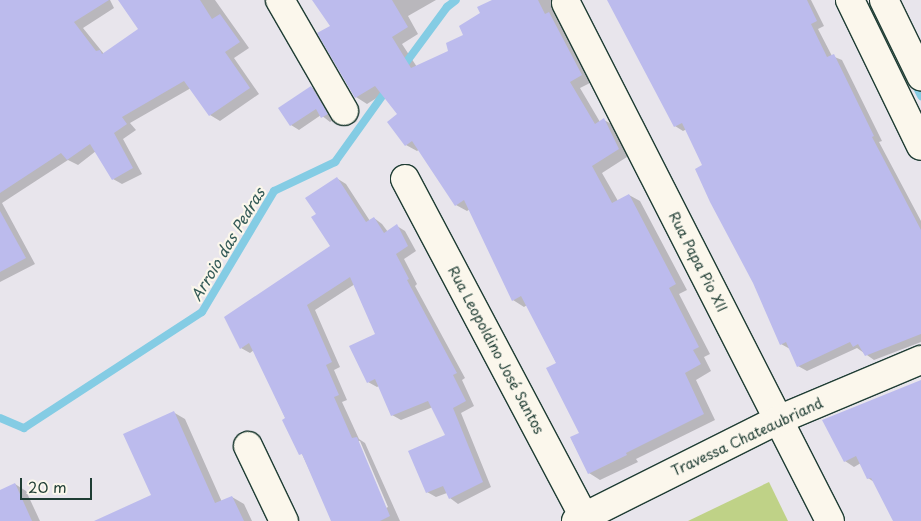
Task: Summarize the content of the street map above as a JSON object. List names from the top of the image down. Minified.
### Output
{"streets":{"street":["Rua Papa Pio XII","Rua Leopoldino José Santos","Travessa Chateaubriand"]},"crossings":[["Rua Papa Pio XII","Travessa Chateaubriand"],["Rua Leopoldino José Santos","Travessa Chateaubriand"]],"water":["Arroio das Pedras"],"scale_bar":"20 m"}
